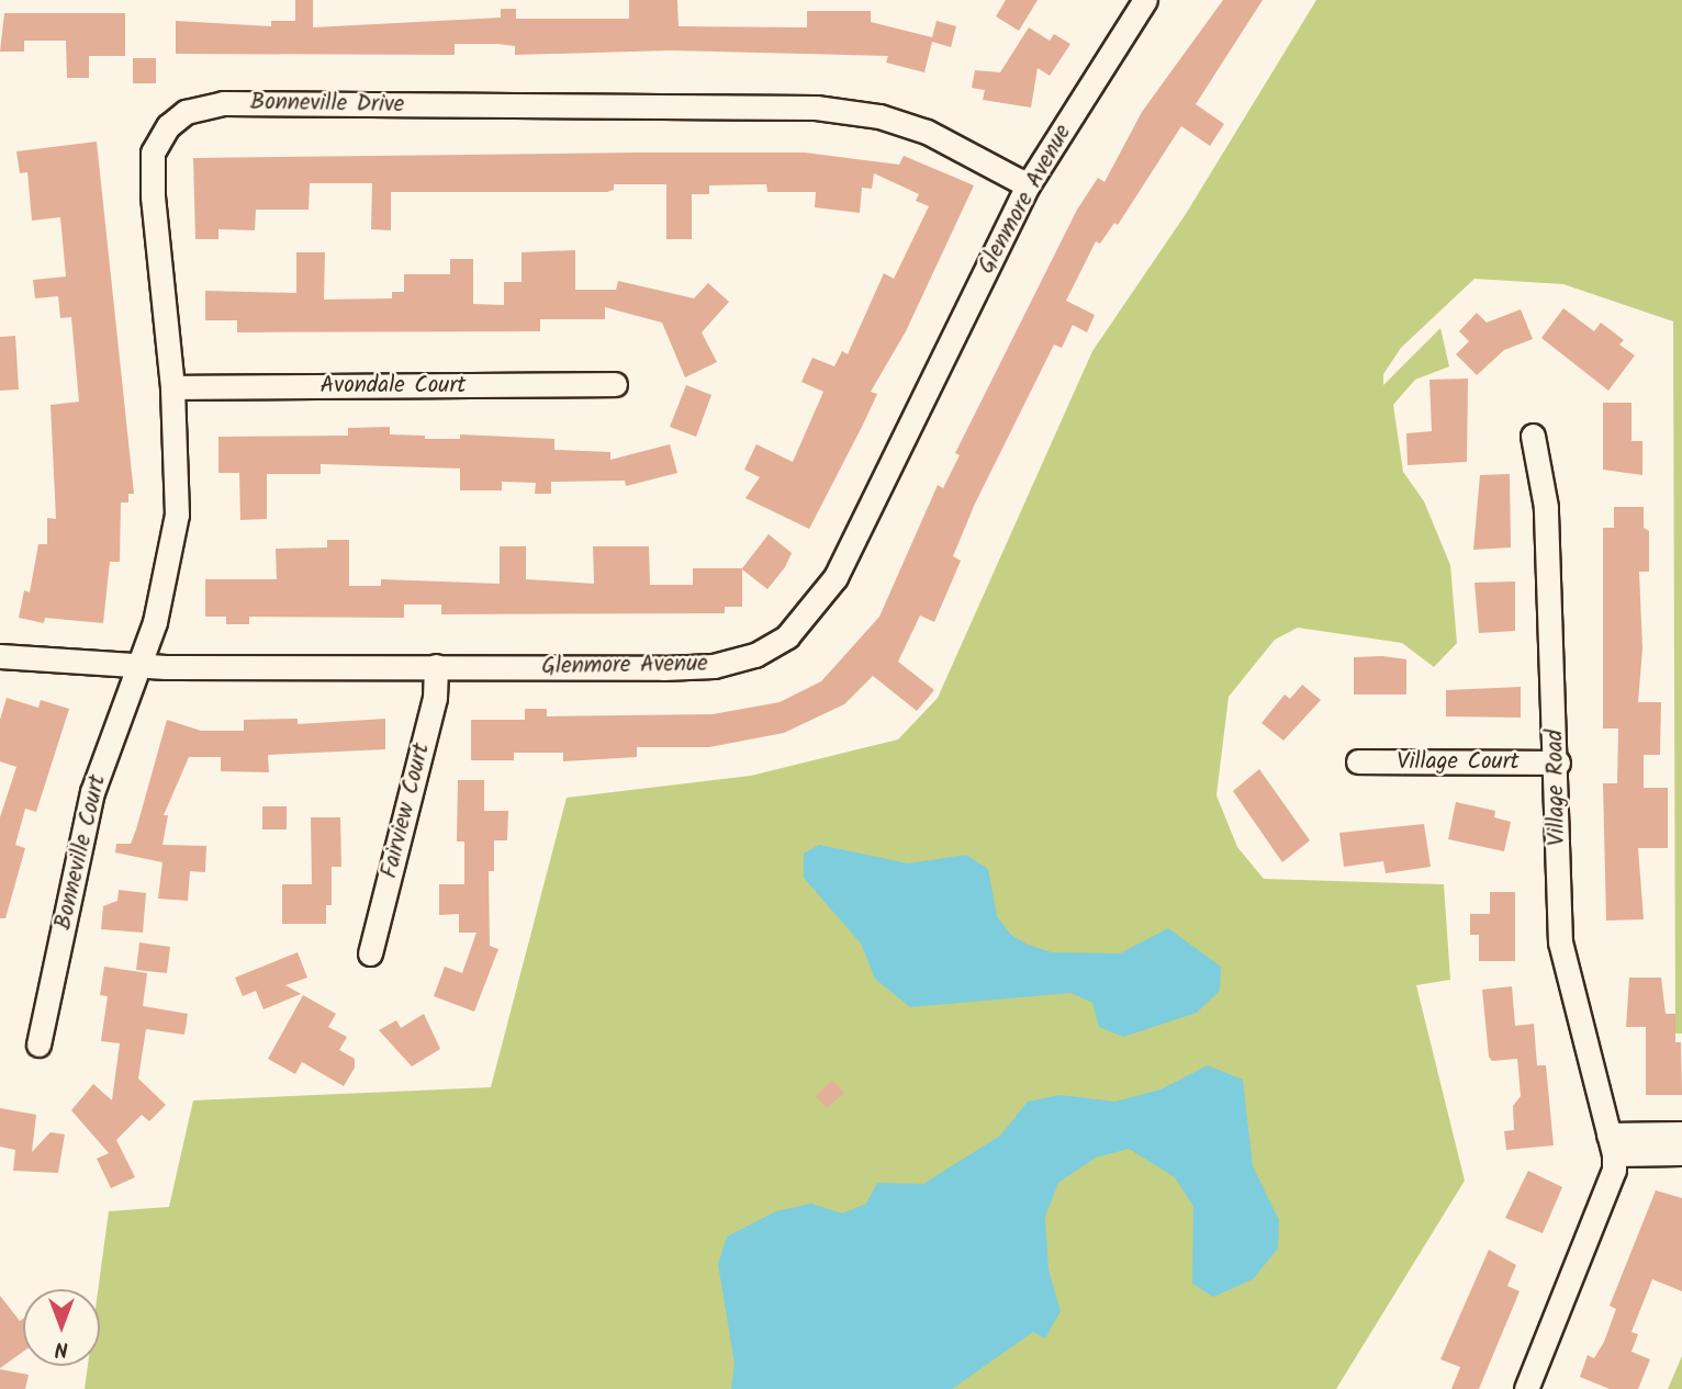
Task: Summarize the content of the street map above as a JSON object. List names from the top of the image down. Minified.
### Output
{"streets":{"street":["Bonneville Drive","Glenmore Avenue","Avondale Court","Village Court","Village Road","Fairview Court","Bonneville Court"]},"crossings":[["Bonneville Drive","Glenmore Avenue"],["Bonneville Drive","Avondale Court"],["Bonneville Drive","Bonneville Court"],["Glenmore Avenue","Fairview Court"],["Glenmore Avenue","Bonneville Court"],["Village Court","Village Road"]],"north":"bottom"}
